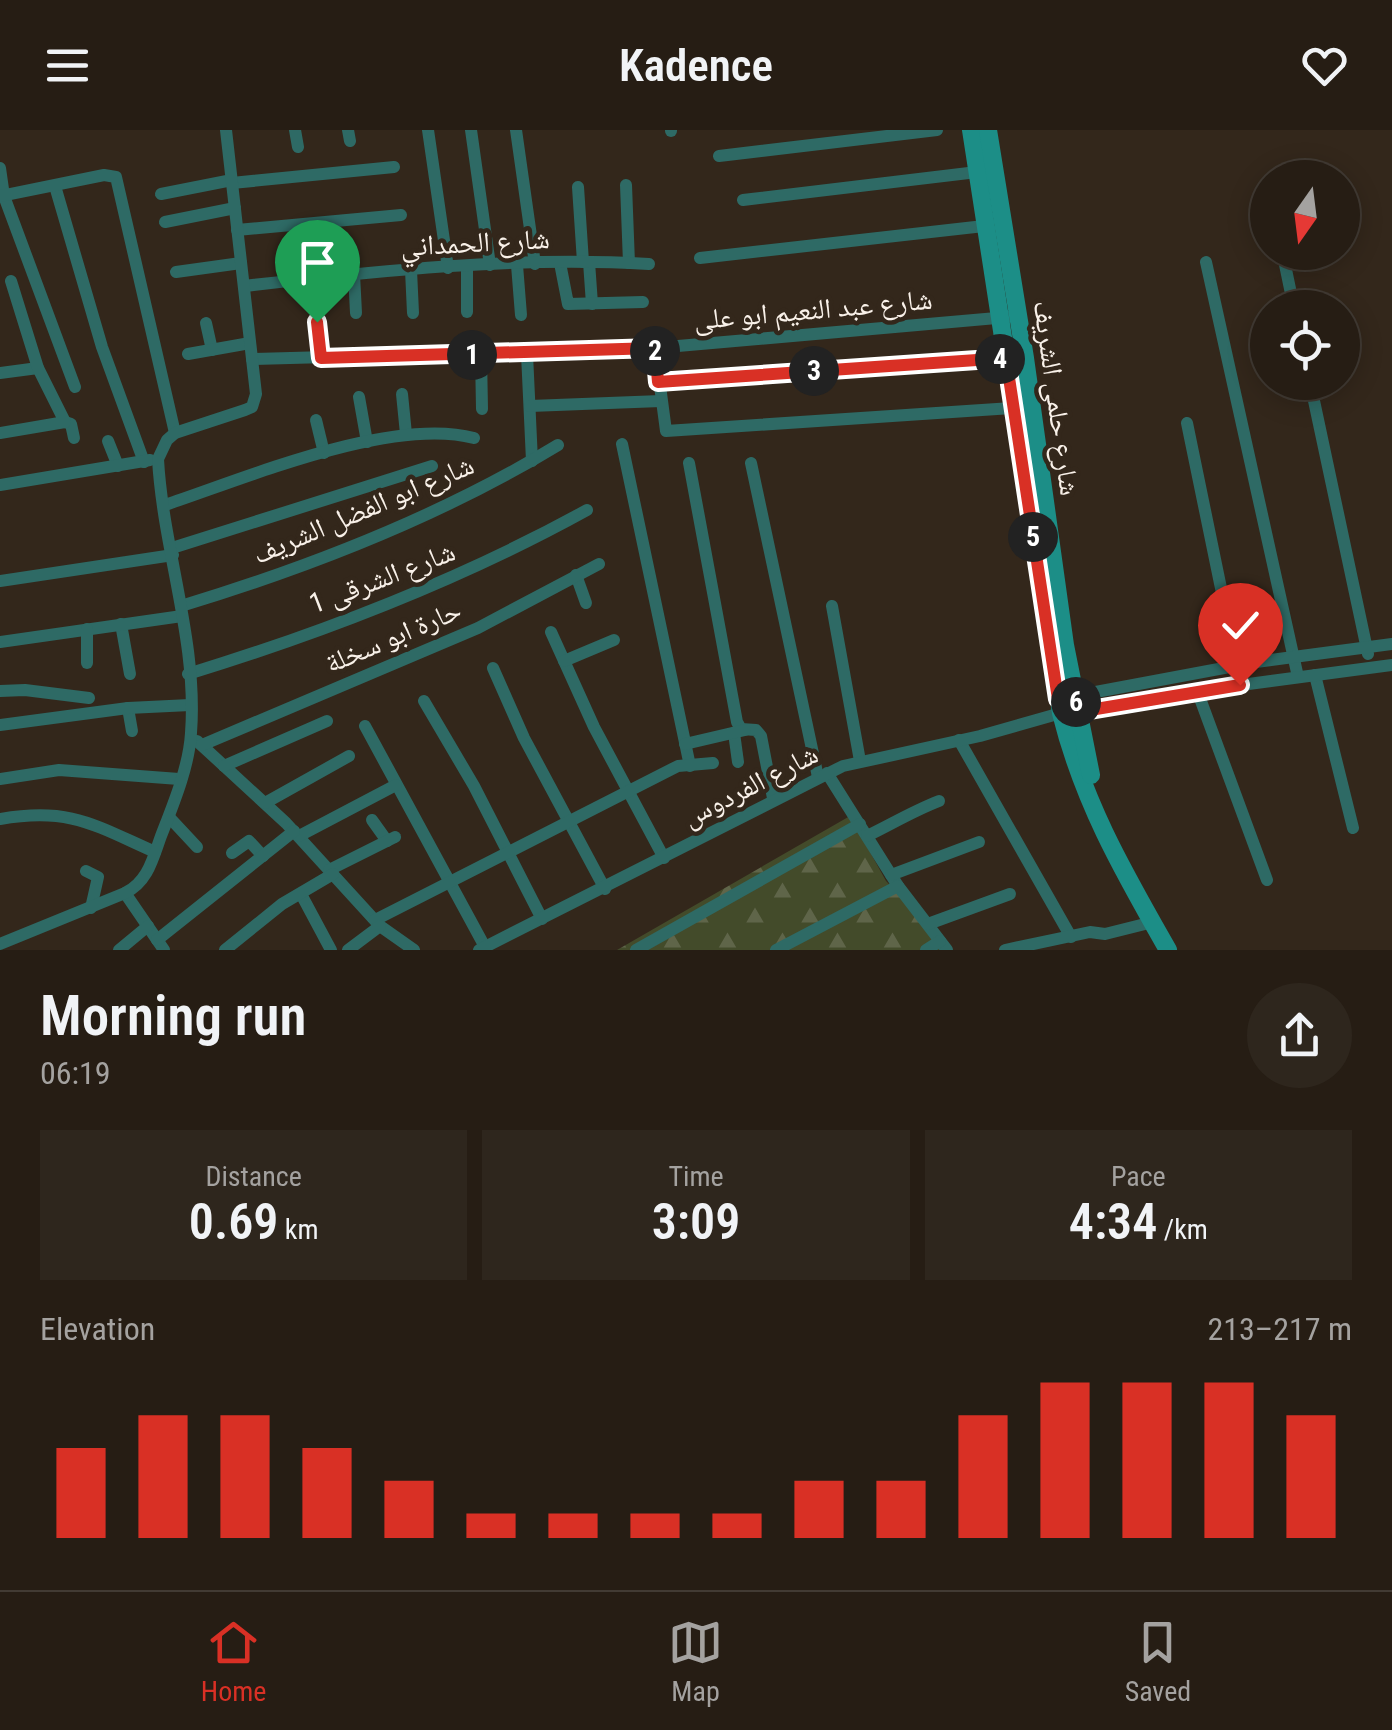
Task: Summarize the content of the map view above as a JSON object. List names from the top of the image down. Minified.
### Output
{"streets":{"street":["شارع الحمداني","شارع عبد النعيم ابو على","شارع حلمى الشريف","شارع ابو الفضل الشريف","شارع الشرقى 1","حارة ابو سخلة","شارع الفردوس"]},"crossings":[["شارع عبد النعيم ابو على","شارع حلمى الشريف"],["شارع حلمى الشريف","شارع الفردوس"]],"north":"bottom","page":{"header":"Kadence","pins":["2","1","4","3","5","6"],"heading":["Morning run","06:19"],"stats":[["Distance","0.69 km"],["Time","3:09"],["Pace","4:34 /km"]],"chart":["Elevation","213–217 m"],"tabs":["Home","Map","Saved"]}}
